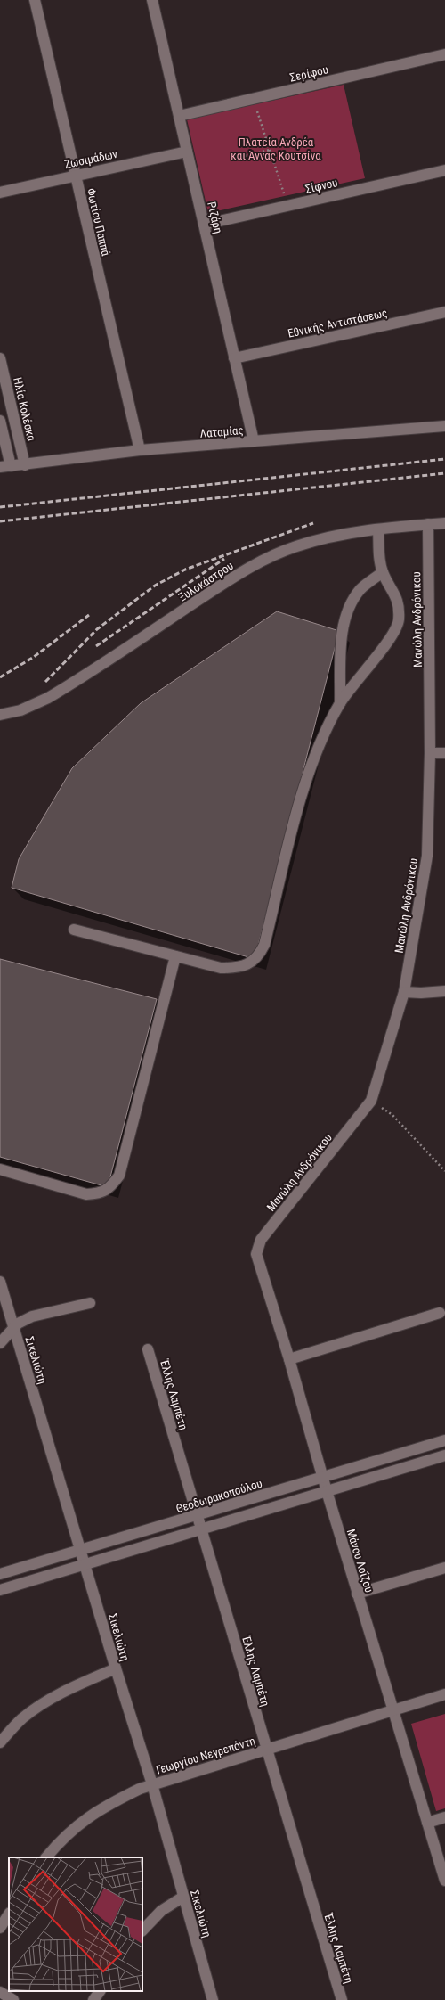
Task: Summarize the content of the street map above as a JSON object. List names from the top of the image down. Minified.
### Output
{"streets":{"street":["Σερίφου","Ζωσιμάδων","Σίφνου","Ριζάρη","Φωτίου Παππά","Εθνικής Αντιστάσεως","Ηλία Κολέσκα","Λαταμίας","Ξυλοκάστρου","Μανώλη Ανδρόνικου","Σικελιώτη","Έλλης Λαμπέτη","Θεοδωρακοπούλου","Μάνου Λοΐζου","Γεωργίου Νεγρεπόντη"]},"crossings":[["Σερίφου","Ριζάρη"],["Ζωσιμάδων","Ριζάρη"],["Ζωσιμάδων","Φωτίου Παππά"],["Σίφνου","Ριζάρη"],["Ριζάρη","Εθνικής Αντιστάσεως"],["Ριζάρη","Λαταμίας"],["Φωτίου Παππά","Λαταμίας"],["Ηλία Κολέσκα","Λαταμίας"],["Ξυλοκάστρου","Μανώλη Ανδρόνικου"],["Μανώλη Ανδρόνικου","Μάνου Λοΐζου"],["Σικελιώτη","Θεοδωρακοπούλου"],["Σικελιώτη","Γεωργίου Νεγρεπόντη"],["Έλλης Λαμπέτη","Θεοδωρακοπούλου"],["Έλλης Λαμπέτη","Γεωργίου Νεγρεπόντη"],["Θεοδωρακοπούλου","Μάνου Λοΐζου"],["Μάνου Λοΐζου","Γεωργίου Νεγρεπόντη"]],"parks":["Πλατεία Ανδρέα και Άννας Κουτσίνα"]}
